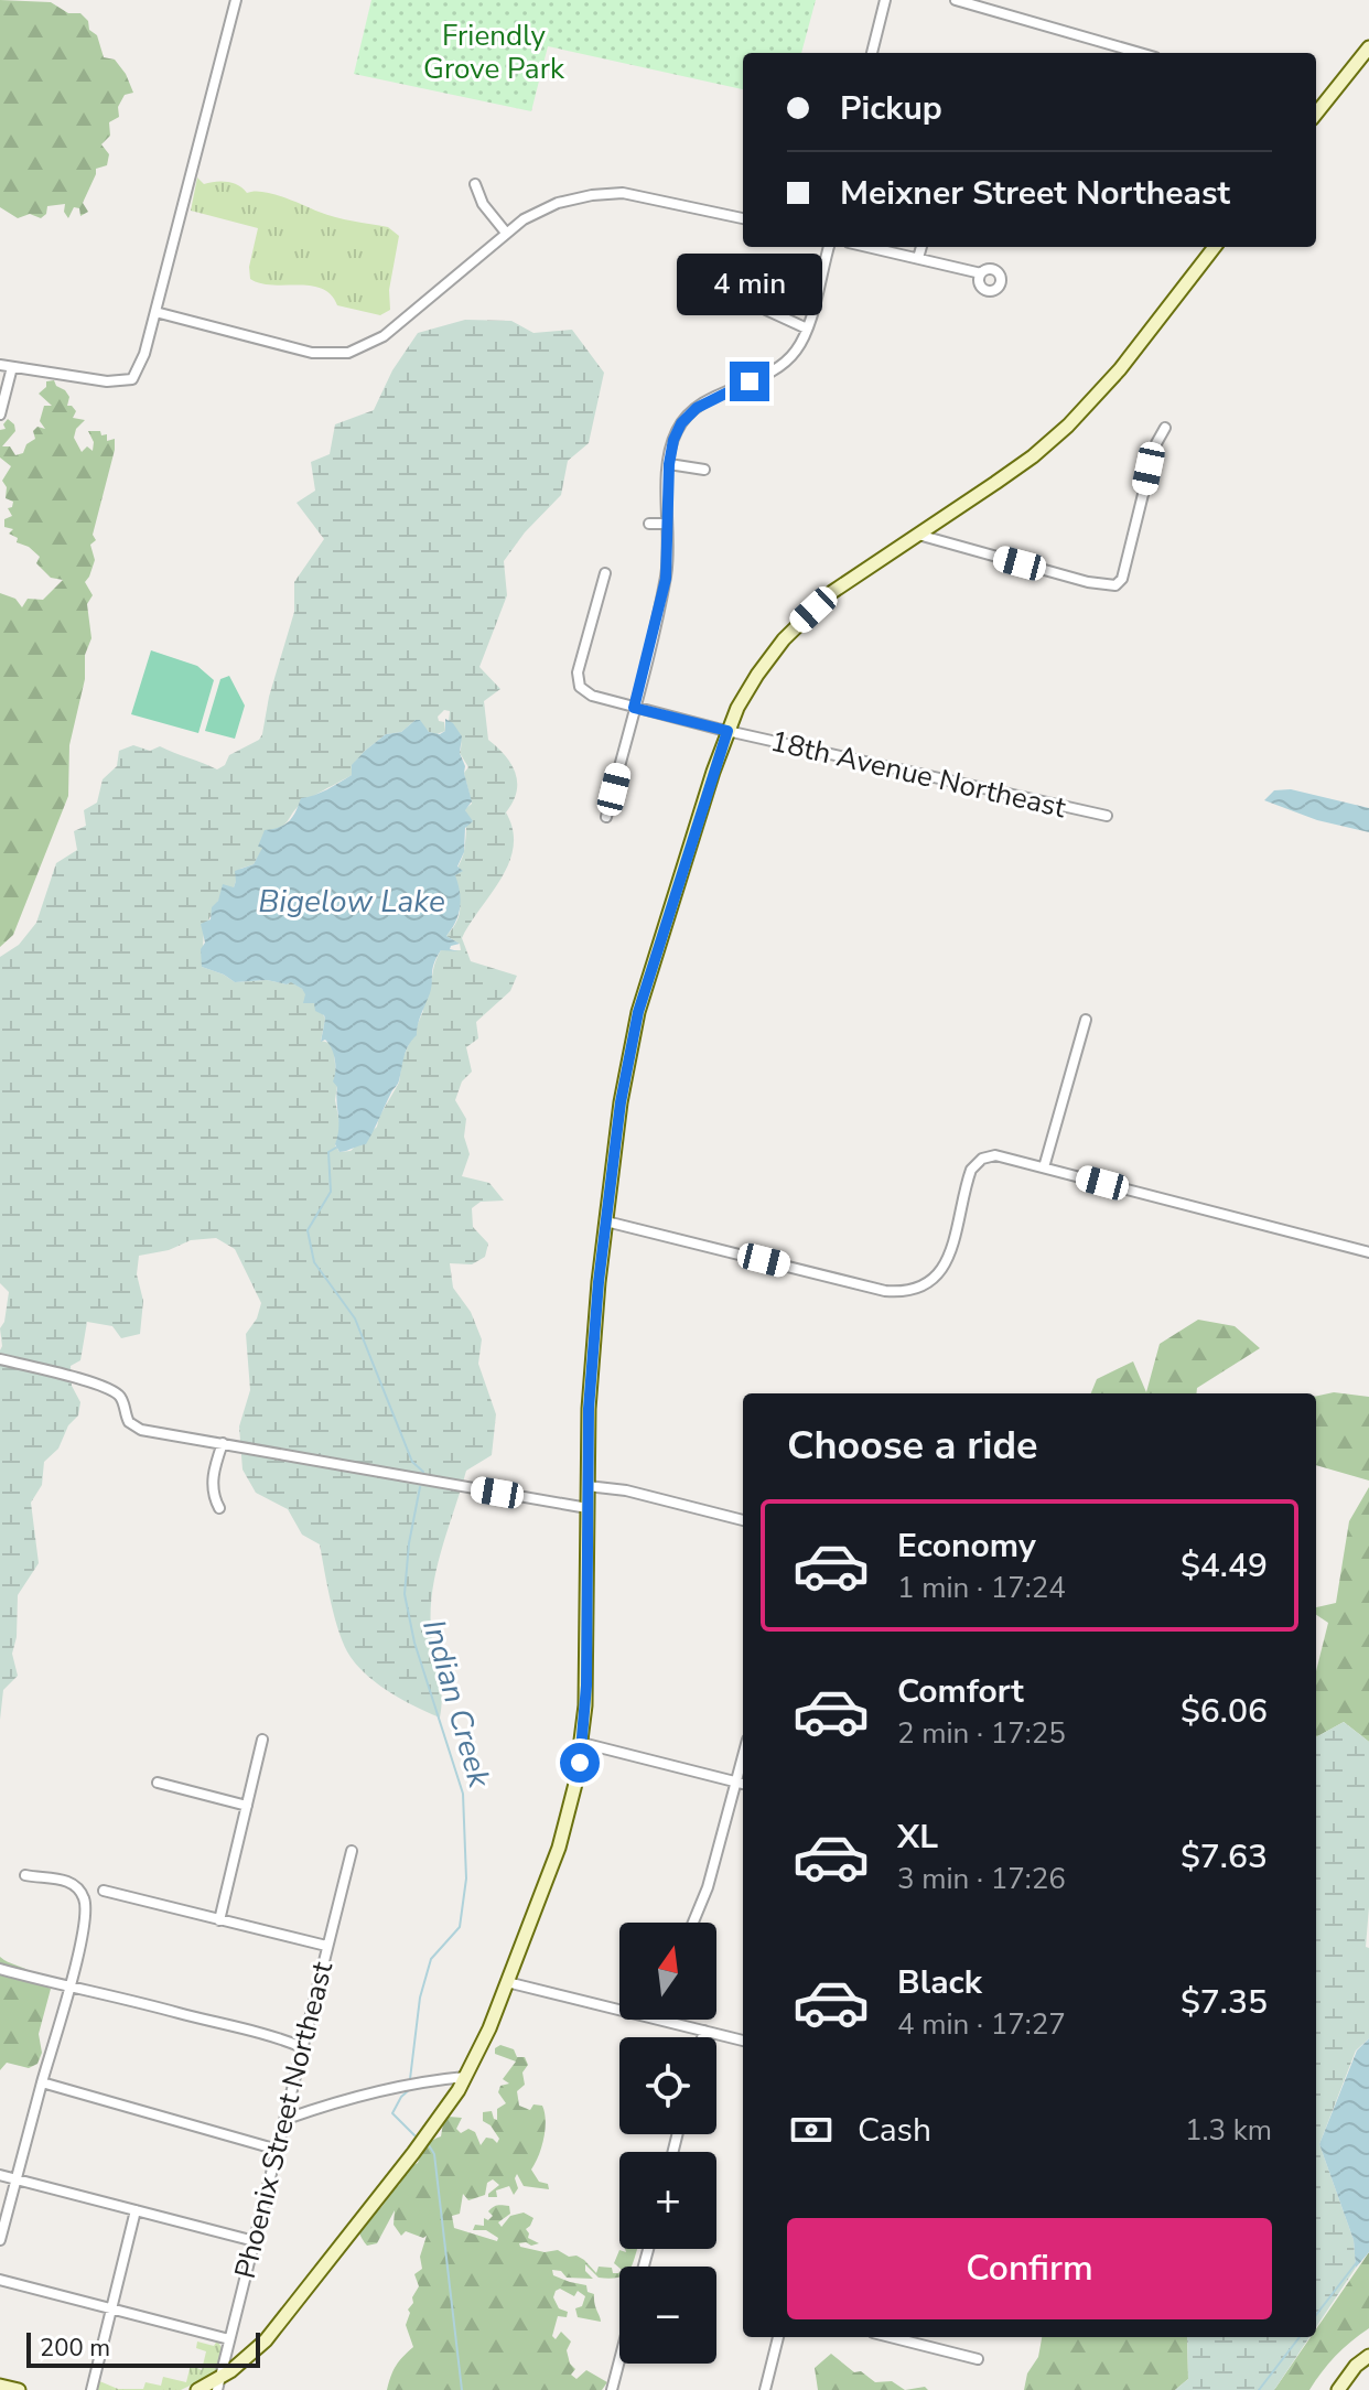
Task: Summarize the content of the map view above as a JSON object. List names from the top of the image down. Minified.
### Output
{"streets":{"street":["18th Avenue Northeast","Phoenix Street Northeast"]},"water":["Bigelow Lake","Indian Creek"],"parks":["Friendly Grove Park"],"scale_bar":"200 m","north":"top","page":{"banner":["Pickup","Meixner Street Northeast"],"bubble":"4 min","heading":"Choose a ride","list":[{"name":"Economy","note":"1 min · 17:24","value":"$4.49"},{"name":"Comfort","note":"2 min · 17:25","value":"$6.06"},{"name":"XL","note":"3 min · 17:26","value":"$7.63"},{"name":"Black","note":"4 min · 17:27","value":"$7.35"}],"map_buttons":["+","−"],"pay":["Cash","1.3 km"],"buttons":"Confirm","scale":"200 m"}}
